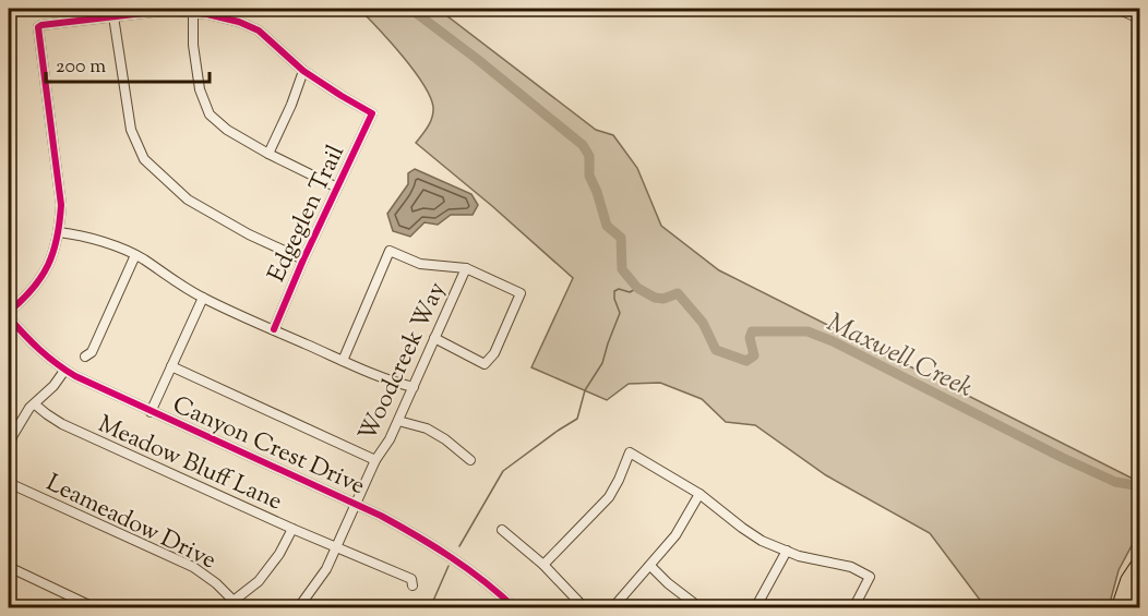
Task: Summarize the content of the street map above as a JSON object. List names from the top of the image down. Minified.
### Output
{"streets":{"street":["Edgeglen Trail","Woodcreek Way","Canyon Crest Drive","Meadow Bluff Lane","Leameadow Drive"]},"crossings":[["Woodcreek Way","Canyon Crest Drive"],["Woodcreek Way","Meadow Bluff Lane"]],"water":["Maxwell Creek"],"scale_bar":"200 m"}
